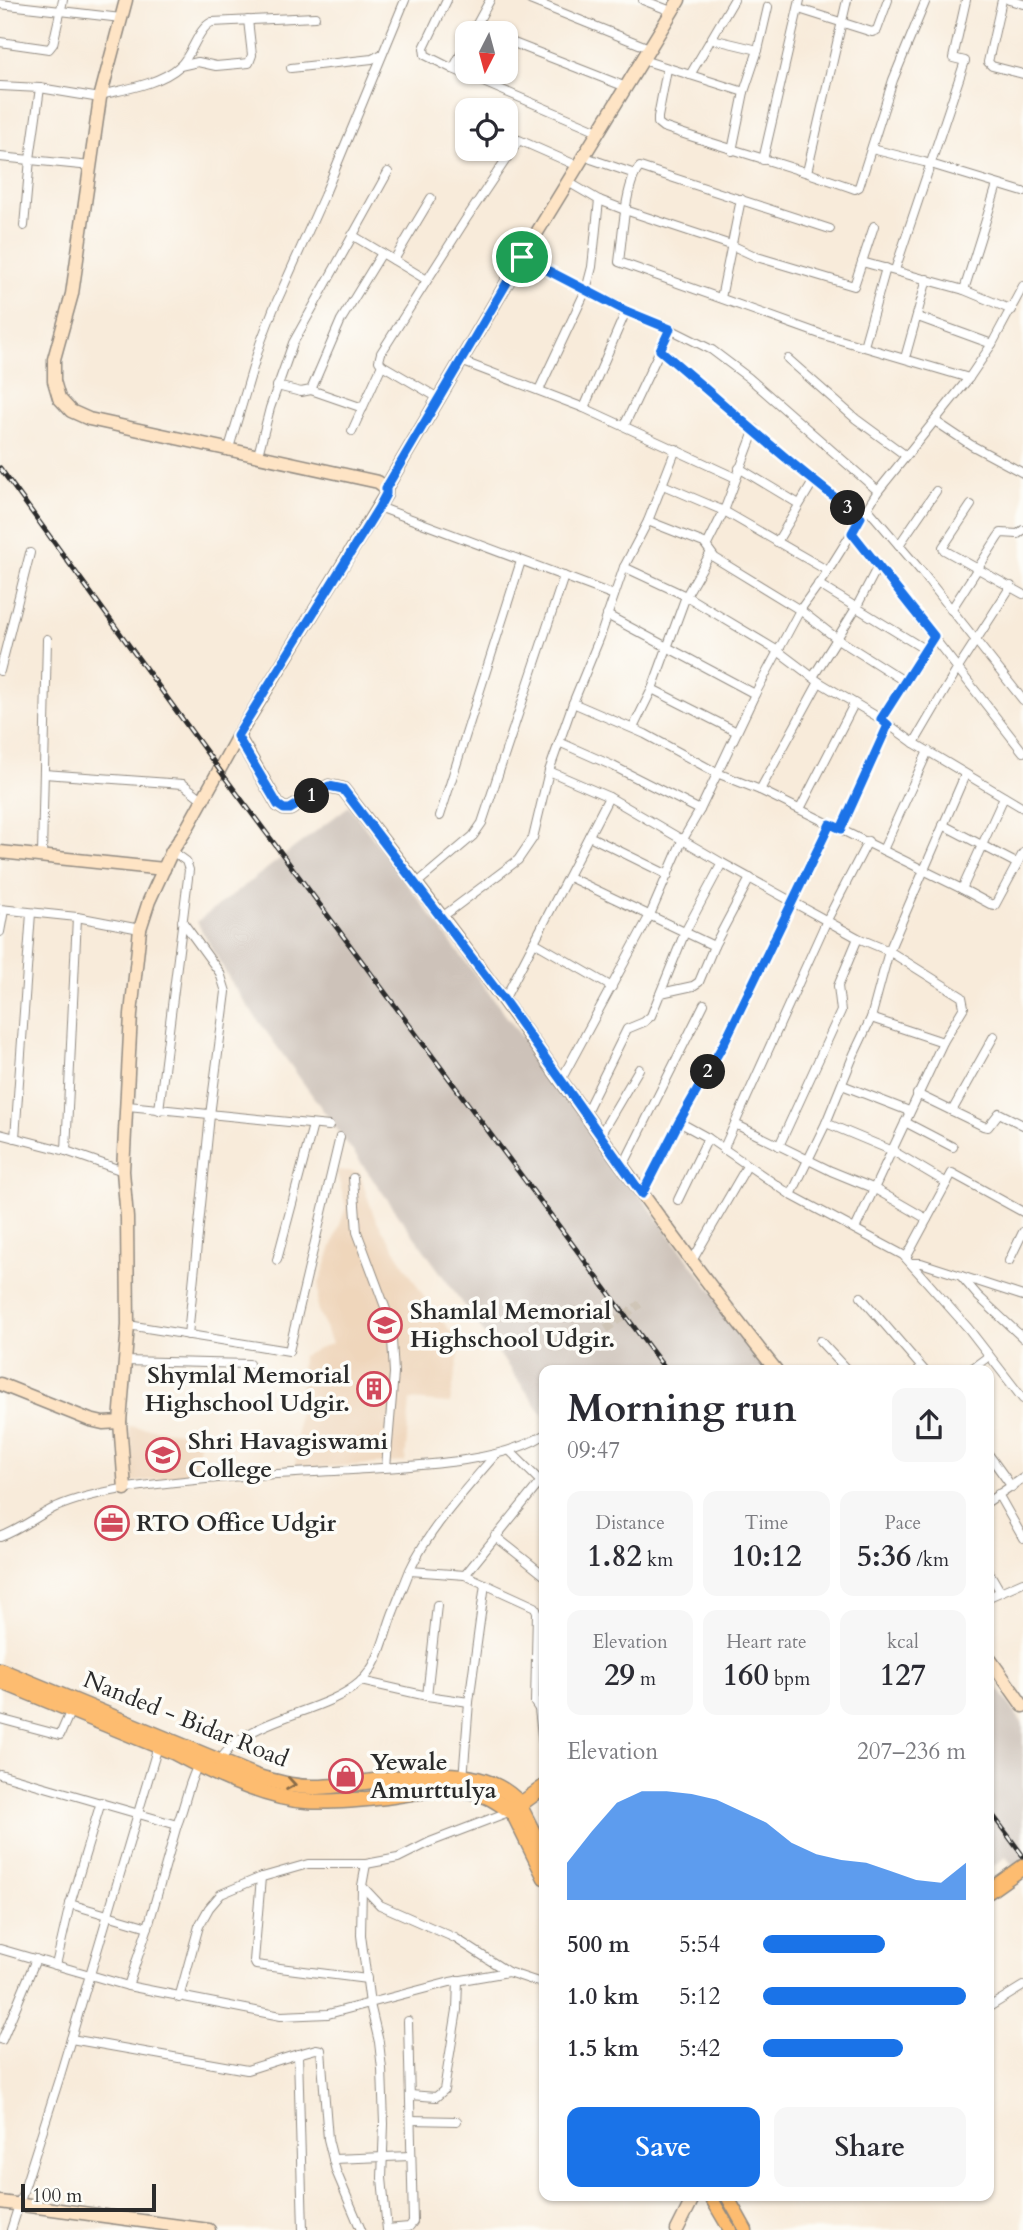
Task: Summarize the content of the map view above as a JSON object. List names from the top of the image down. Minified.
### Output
{"streets":{"highway":["Nanded - Bidar Road"]},"places":{"school or university":["Shamlal Memorial Highschool Udgir.","Shri Havagiswami College"],"building":["Shymlal Memorial Highschool Udgir."],"office":["RTO Office Udgir"],"shop":["Yewale Amurttulya"]},"scale_bar":"100 m","north":"bottom","page":{"pins":["3","1","2"],"heading":["Morning run","09:47"],"stats":[["Distance","1.82 km"],["Time","10:12"],["Pace","5:36 /km"],["Elevation","29 m"],["Heart rate","160 bpm"],["kcal","127"]],"chart":["Elevation","207–236 m"],"list":[{"name":"500 m","note":"5:54"},{"name":"1.0 km","note":"5:12"},{"name":"1.5 km","note":"5:42"}],"buttons":["Save","Share"],"scale":"100 m"}}
